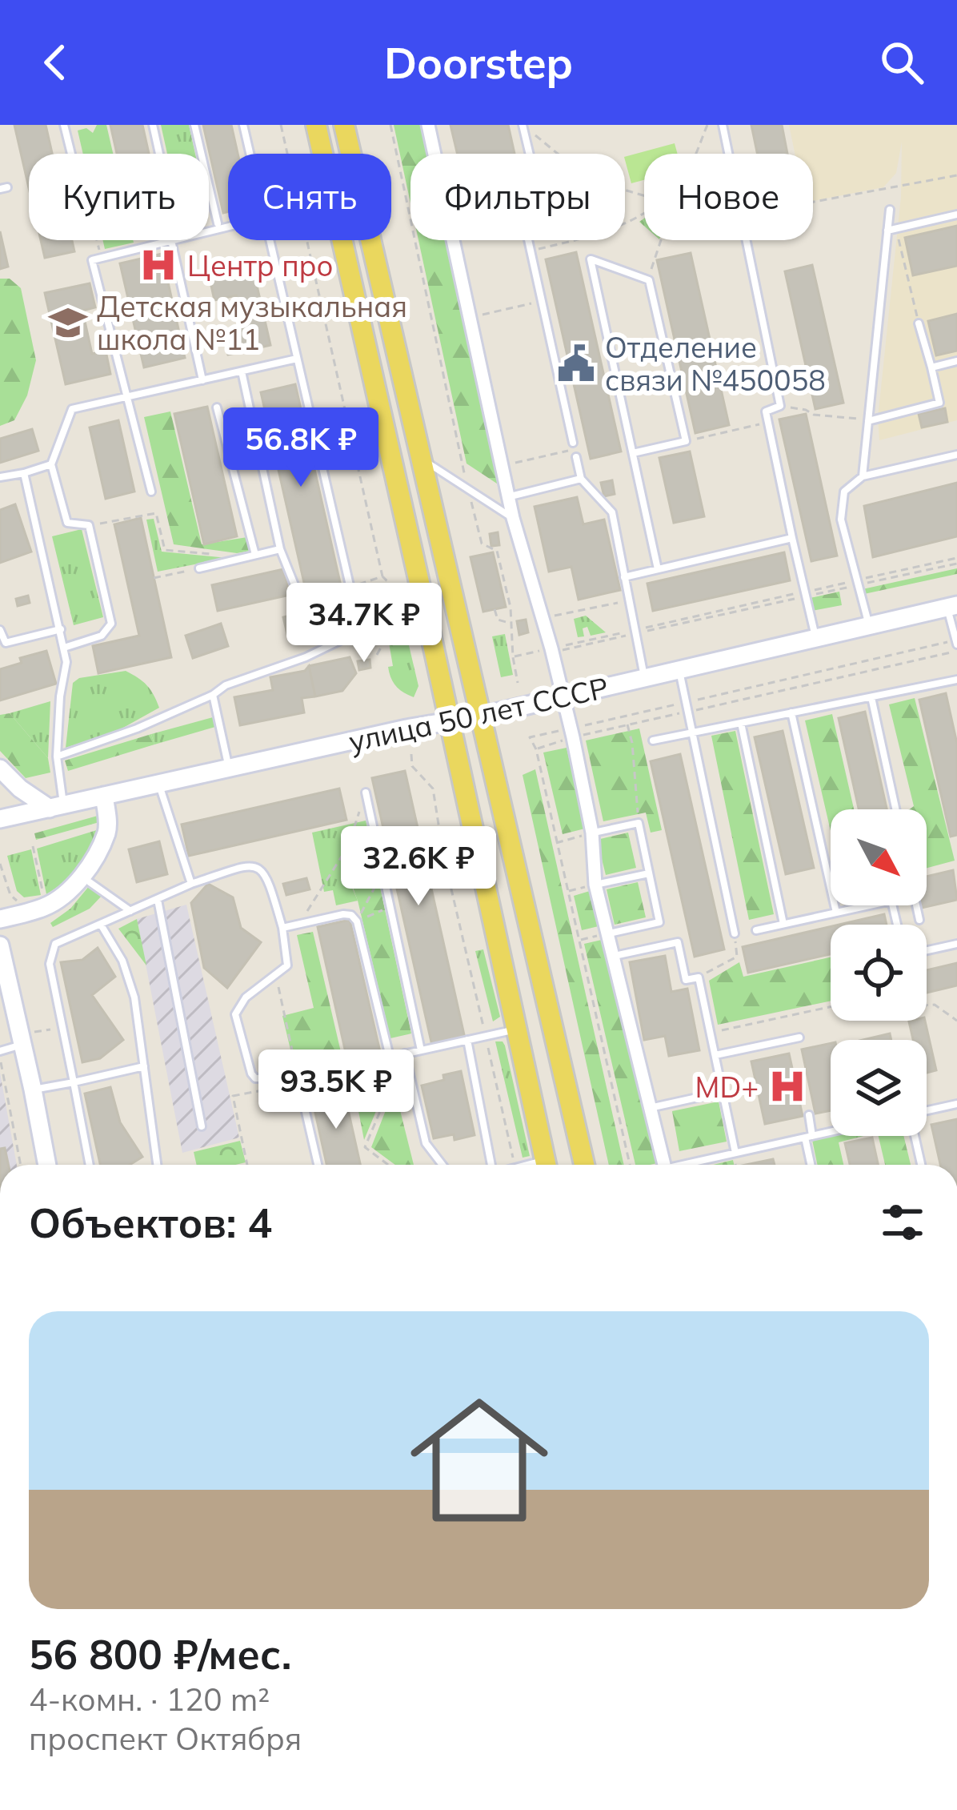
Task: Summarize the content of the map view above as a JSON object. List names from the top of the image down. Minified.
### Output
{"streets":{"main road":["улица 50 лет СССР"]},"places":{"hospital":["Центр про","MD+"],"school or university":["Детская музыкальная школа №11"],"public building":["Отделение связи №450058"]},"north":"bottom right","page":{"header":"Doorstep","chip":["Купить","Снять","Фильтры","Новое"],"price":["56.8K ₽","34.7K ₽","32.6K ₽","93.5K ₽"],"heading":"Объектов: 4","list":[{"name":"56 800 ₽/мес.","note":"4-комн. · 120 m² · проспект Октября"}]}}
